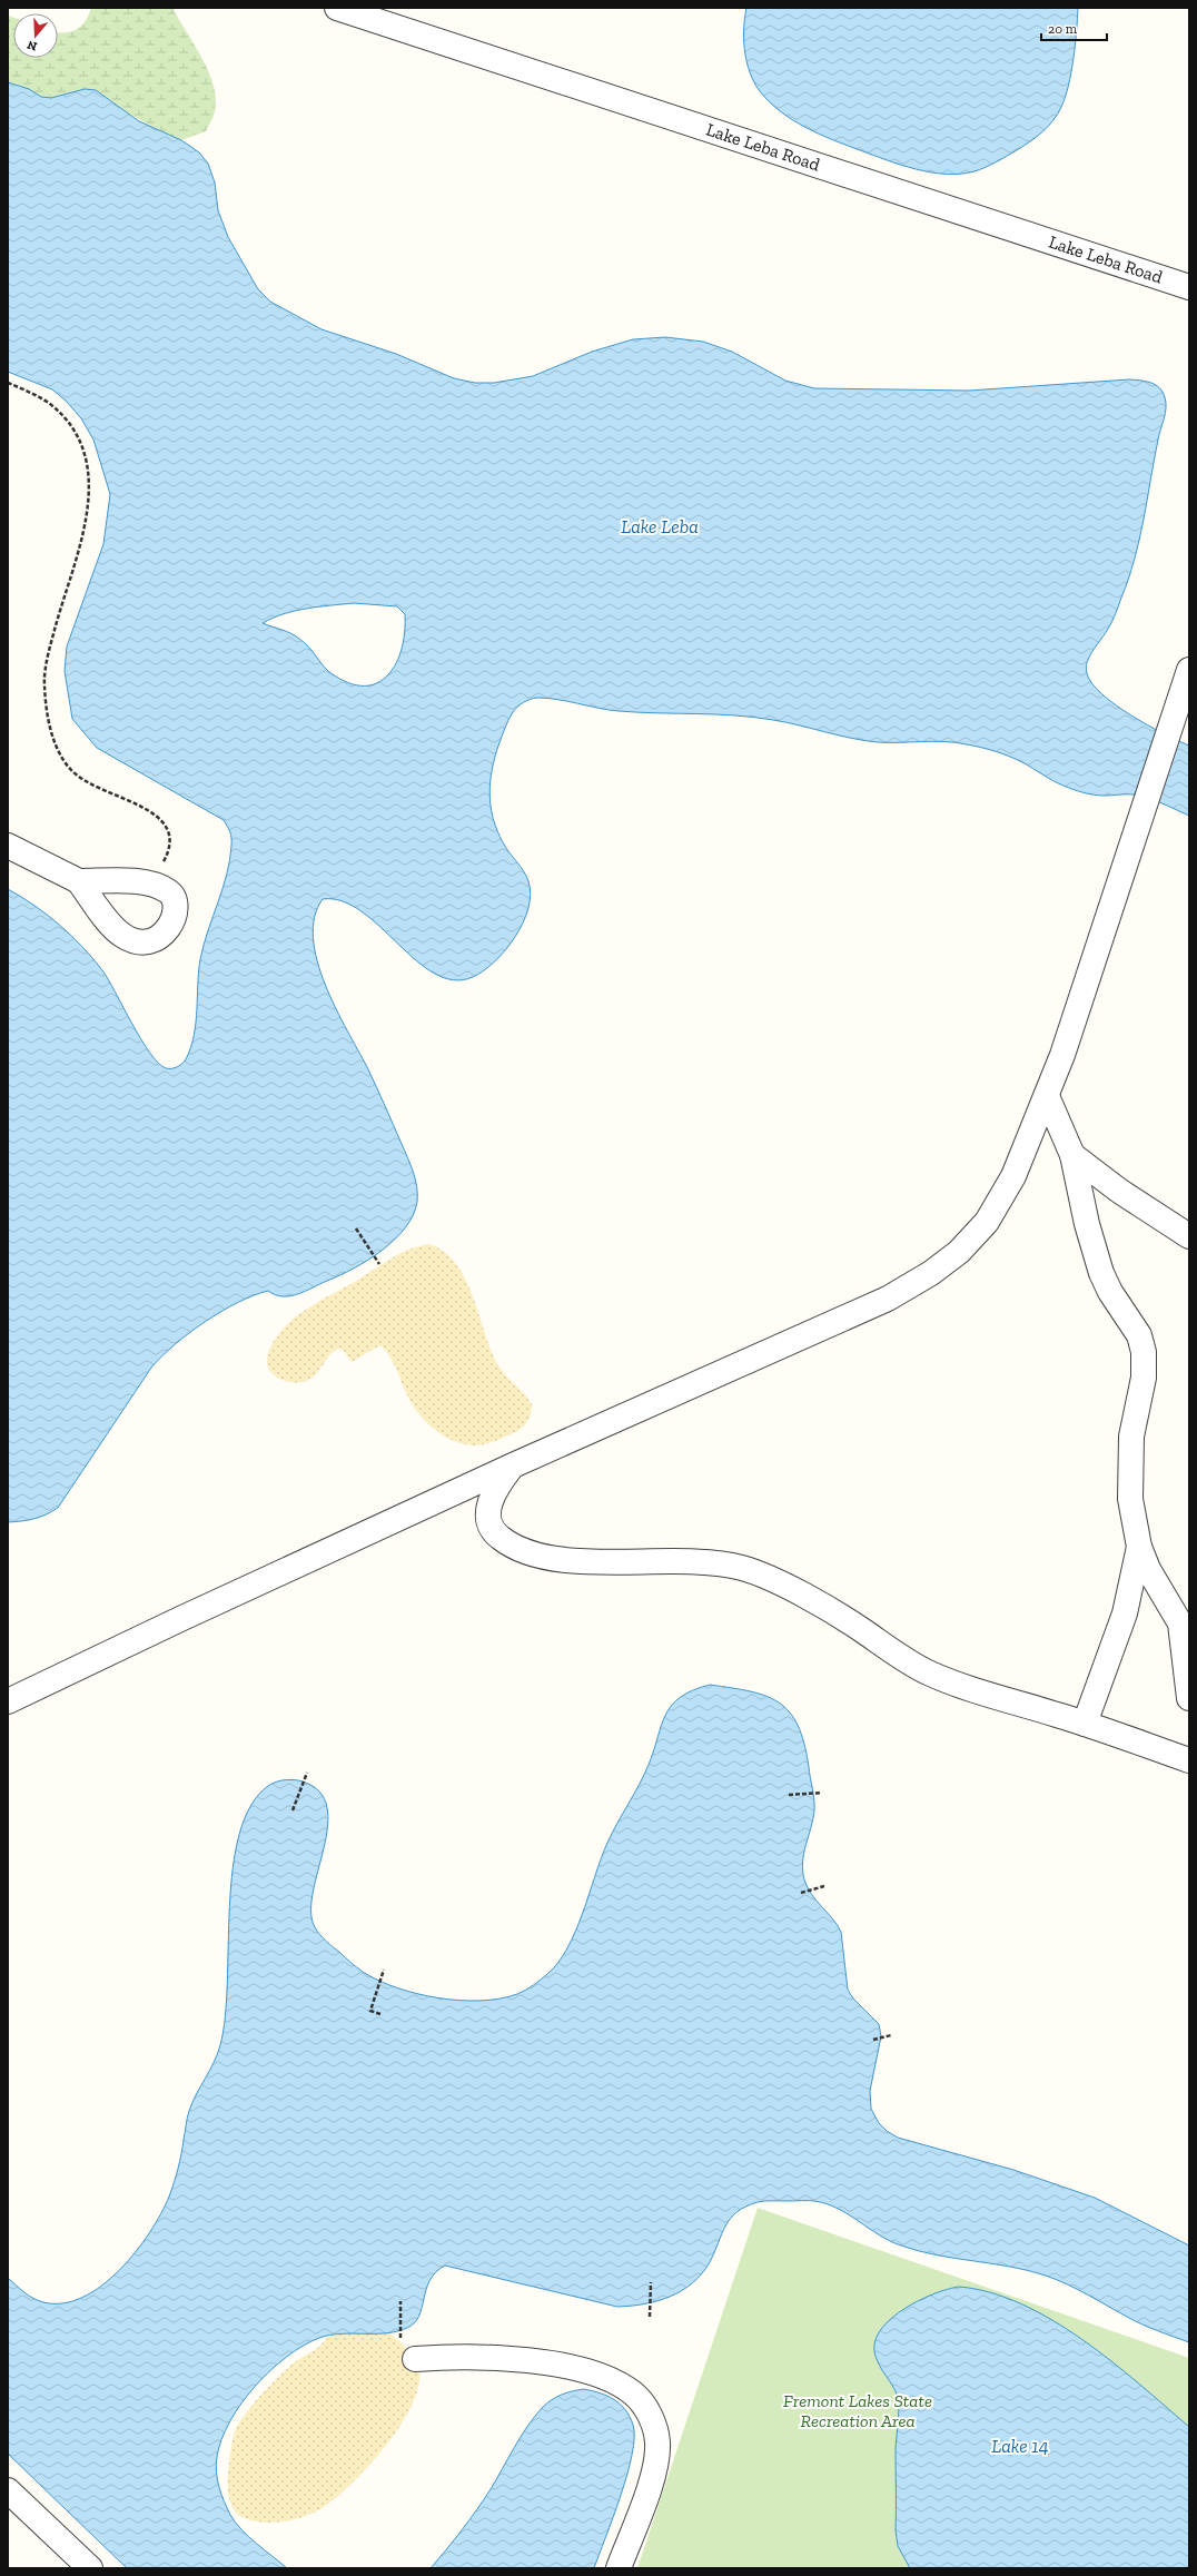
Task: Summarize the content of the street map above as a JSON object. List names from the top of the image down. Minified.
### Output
{"streets":{"street":["Lake Leba Road"]},"water":["Lake Leba","Lake 14"],"parks":["Fremont Lakes State Recreation Area"],"scale_bar":"20 m","north":"bottom"}
